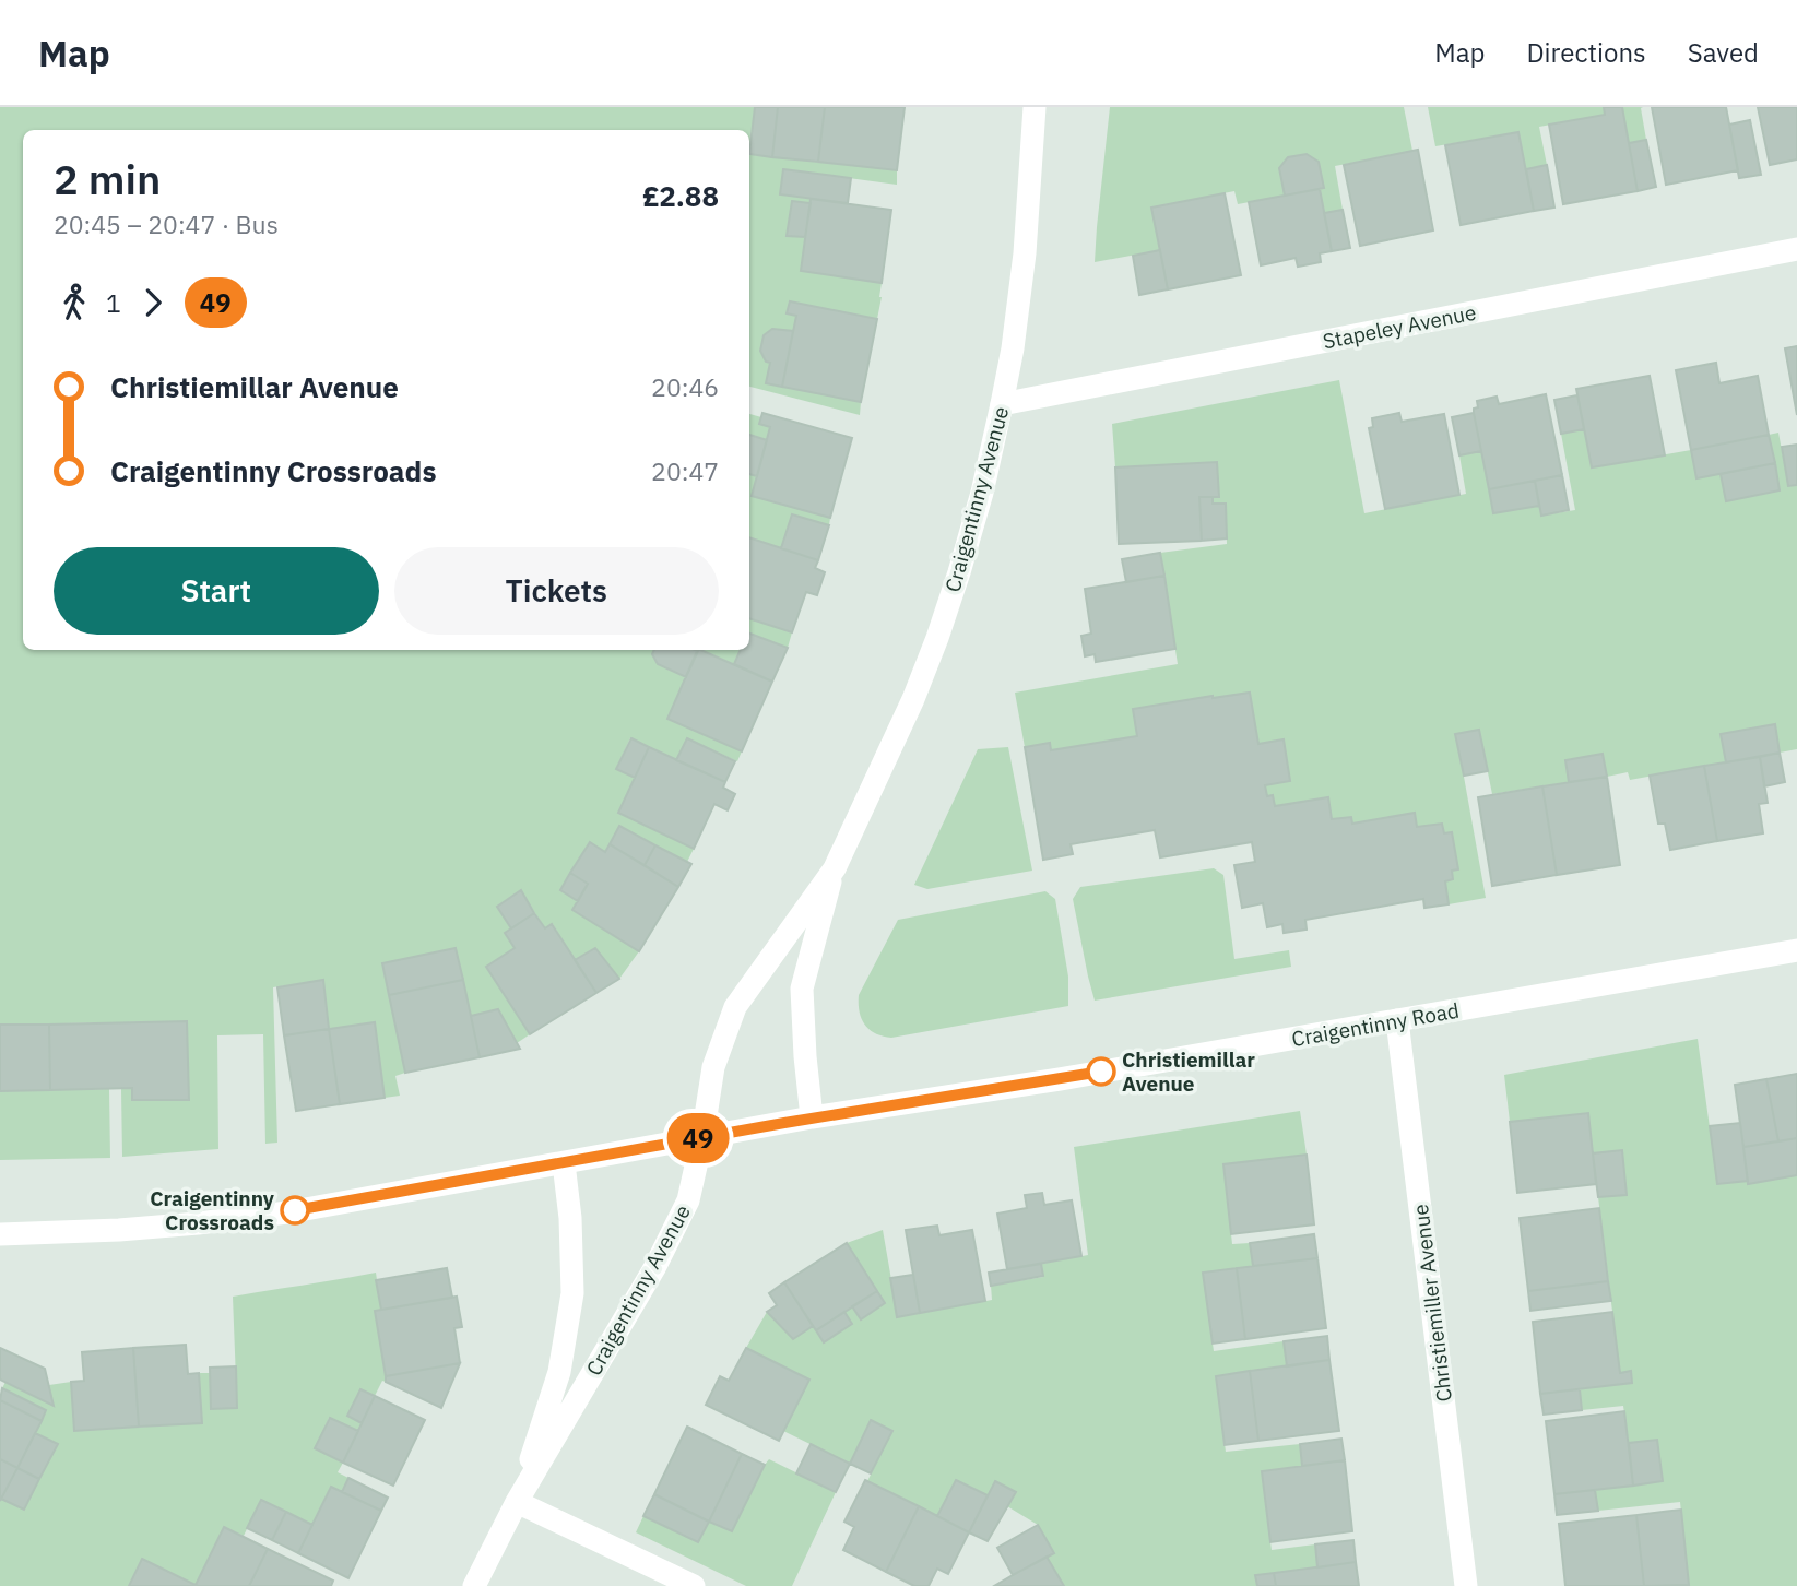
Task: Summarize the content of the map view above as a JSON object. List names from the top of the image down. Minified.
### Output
{"streets":{"street":["Stapeley Avenue","Craigentinny Avenue","Craigentinny Road","Christiemiller Avenue"]},"crossings":[["Stapeley Avenue","Craigentinny Avenue"],["Craigentinny Avenue","Craigentinny Road"],["Craigentinny Road","Christiemiller Avenue"]],"places":["Christiemillar Avenue","Craigentinny Crossroads"],"lines":["bus line 49"],"page":{"header":"Map","nav":["Map","Directions","Saved"],"on_map":"49","heading":["2 min","20:45 – 20:47 · Bus","£2.88"],"legs":["1","49"],"list":[{"name":"Christiemillar Avenue","value":"20:46"},{"name":"Craigentinny Crossroads","value":"20:47"}],"buttons":["Start","Tickets"]}}
